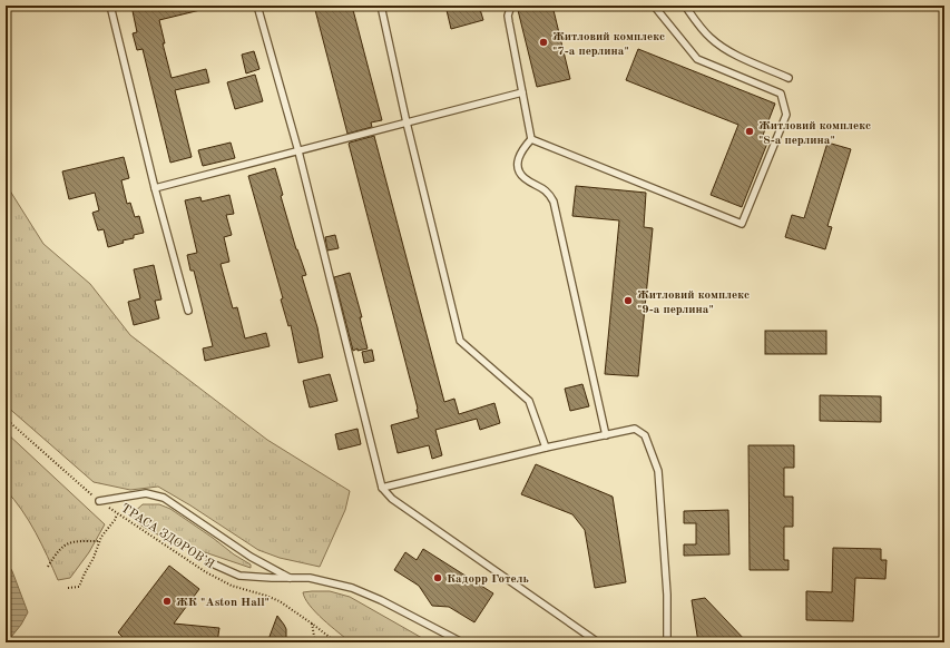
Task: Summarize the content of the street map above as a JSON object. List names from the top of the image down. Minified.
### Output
{"streets":{"path":["ТРАСА ЗДОРОВ’Я"]},"places":["Житловий комплекс \"7-а перлина\"","Житловий комплекс \"8-а перлина\"","Житловий комплекс \"9-а перлина\"","Кадорр Готель","ЖК \"Aston Hall\""]}
